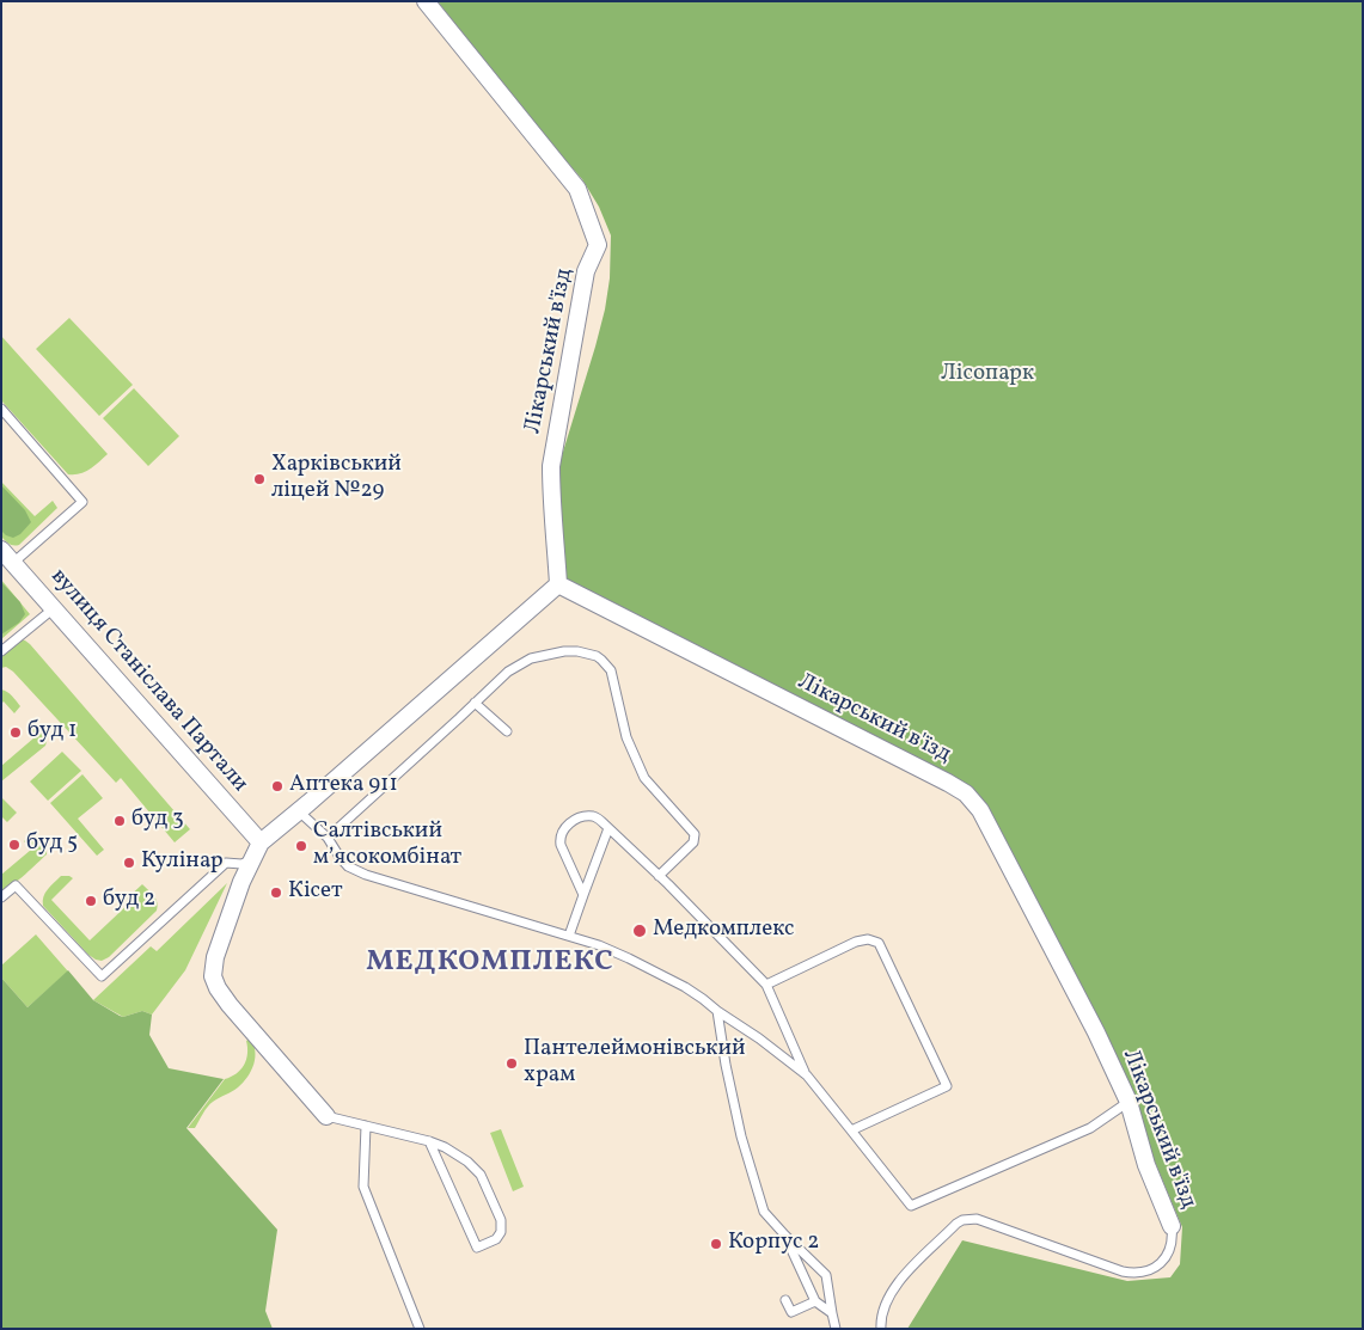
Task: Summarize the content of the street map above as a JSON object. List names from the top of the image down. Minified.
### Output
{"streets":{"street":["Лікарський в'їзд","вулиця Станіслава Партали"]},"districts":["МЕДКОМПЛЕКС"],"parks":["Лісопарк"],"places":["Харківський ліцей №29","буд 1","Аптека 911","буд 3","буд 5","Салтівський мʼясокомбінат","Кулінар","Кісет","буд 2","Медкомплекс","Пантелеймонівський храм","Корпус 2"]}
